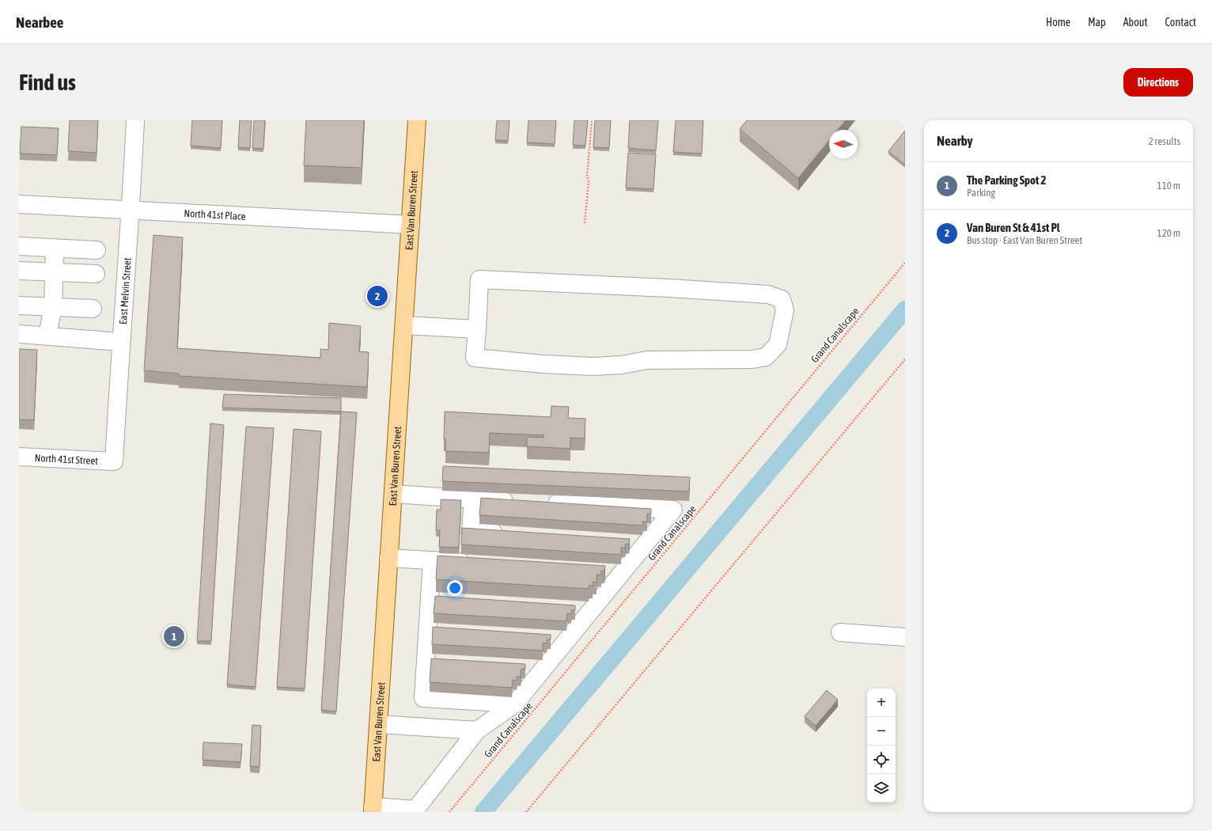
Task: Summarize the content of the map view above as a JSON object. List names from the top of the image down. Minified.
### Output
{"streets":{"main road":["East Van Buren Street"],"street":["North 41st Place","East Melvin Street","North 41st Street"],"path":["Grand Canalscape"]},"crossings":[["East Van Buren Street","North 41st Place"],["North 41st Place","East Melvin Street"],["East Melvin Street","North 41st Street"]],"north":"left","page":{"header":"Nearbee","nav":["Home","Map","About","Contact"],"buttons":"Directions","title":"Find us","heading":["Nearby","2 results"],"list":[{"mark":"1","name":"The Parking Spot 2","note":"Parking","value":"110 m"},{"mark":"2","name":"Van Buren St & 41st Pl","note":"Bus stop · East Van Buren Street","value":"120 m"}],"pins":["2","1"],"map_buttons":["+","−"]}}
